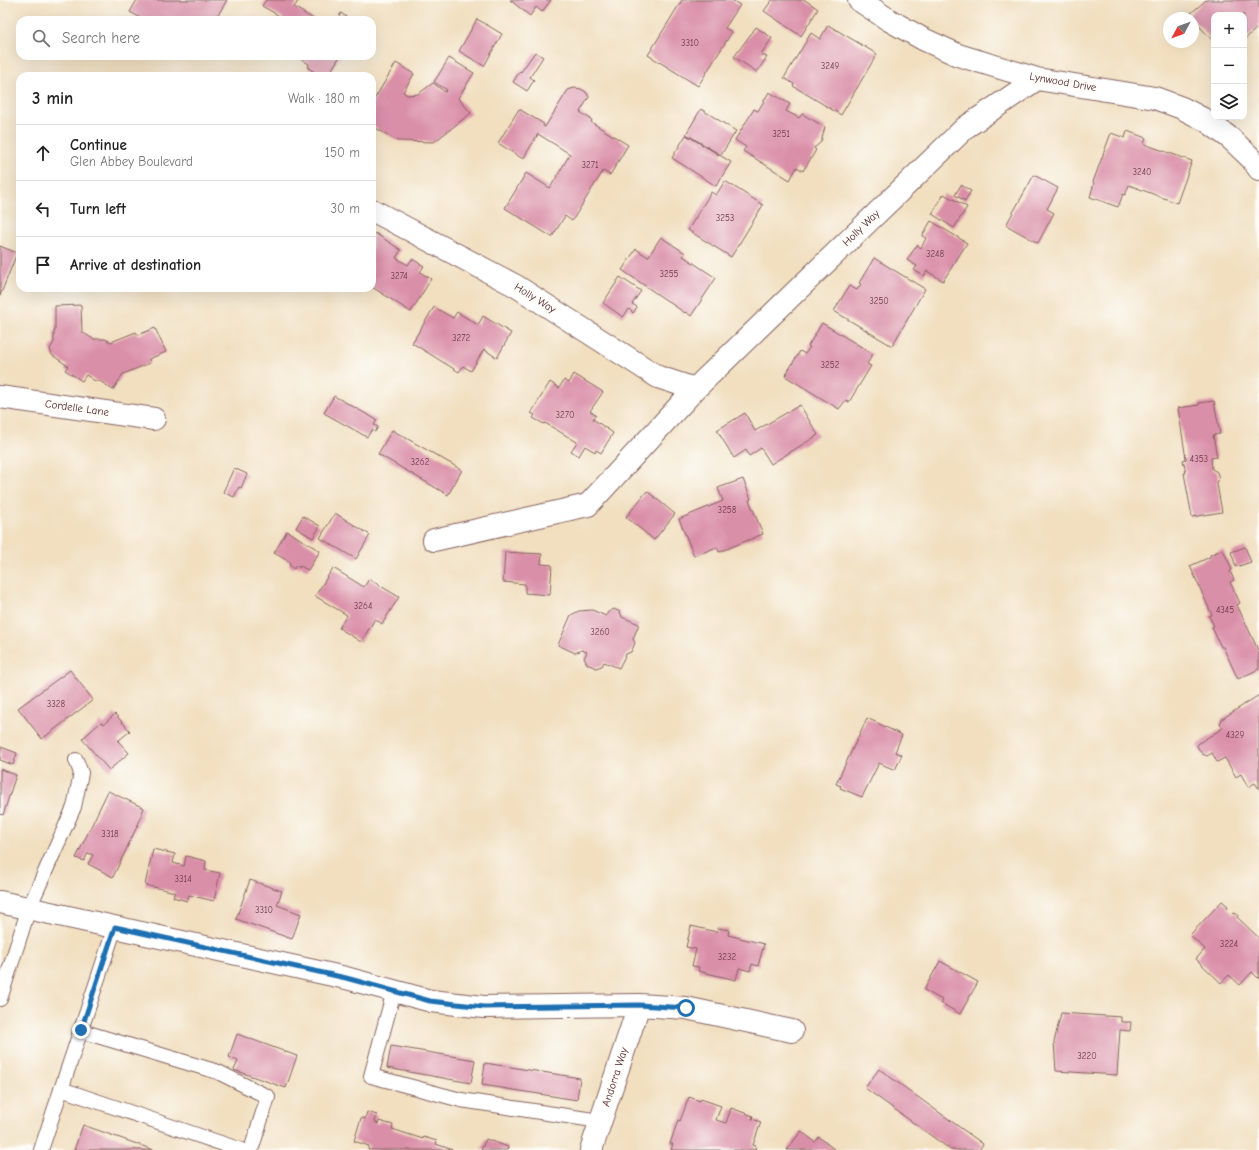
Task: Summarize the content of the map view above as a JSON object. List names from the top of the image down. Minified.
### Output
{"streets":{"street":["Lynwood Drive","Holly Way","Cordelle Lane","Andorra Way"]},"crossings":[["Lynwood Drive","Holly Way"]],"house_numbers":["3310","3249","3251","3271","3240","3253","3248","3255","3274","3250","3272","3252","3270","4353","3262","3258","3264","4345","3260","3328","4329","3318","3314","3310","3224","3232","3220"],"north":"bottom left","page":{"map_buttons":["+","−"],"search":"Search here","heading":["3 min","Walk · 180 m"],"list":[["Continue","Glen Abbey Boulevard","150 m"],["Turn left","30 m"],"Arrive at destination"]}}
